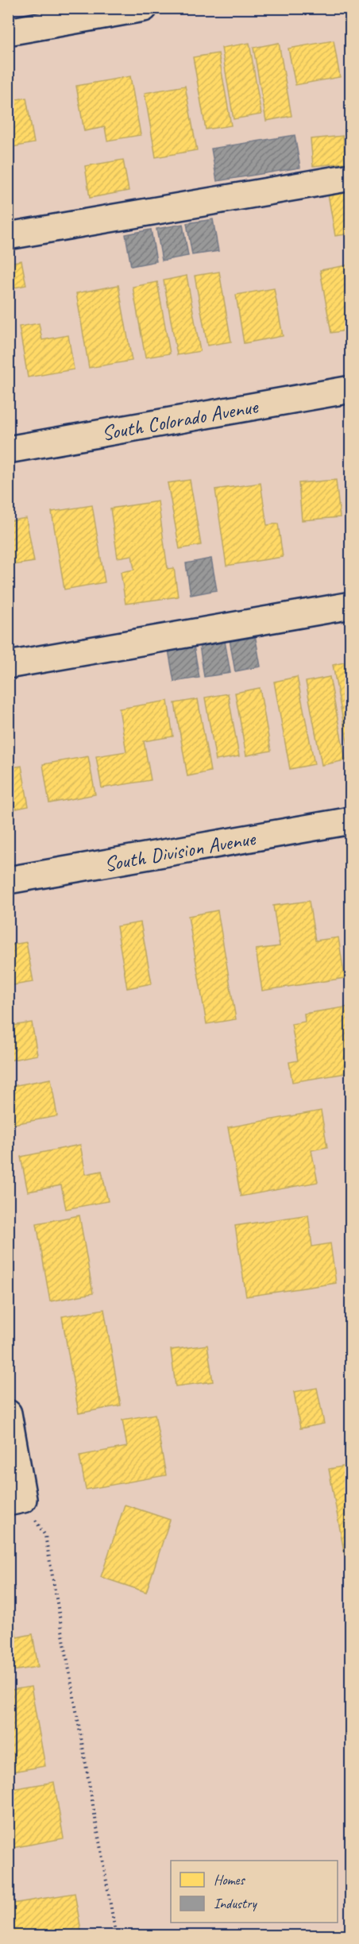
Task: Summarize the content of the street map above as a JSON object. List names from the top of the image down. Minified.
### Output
{"streets":{"street":["South Colorado Avenue","South Division Avenue"]},"legend":["Homes","Industry"]}
